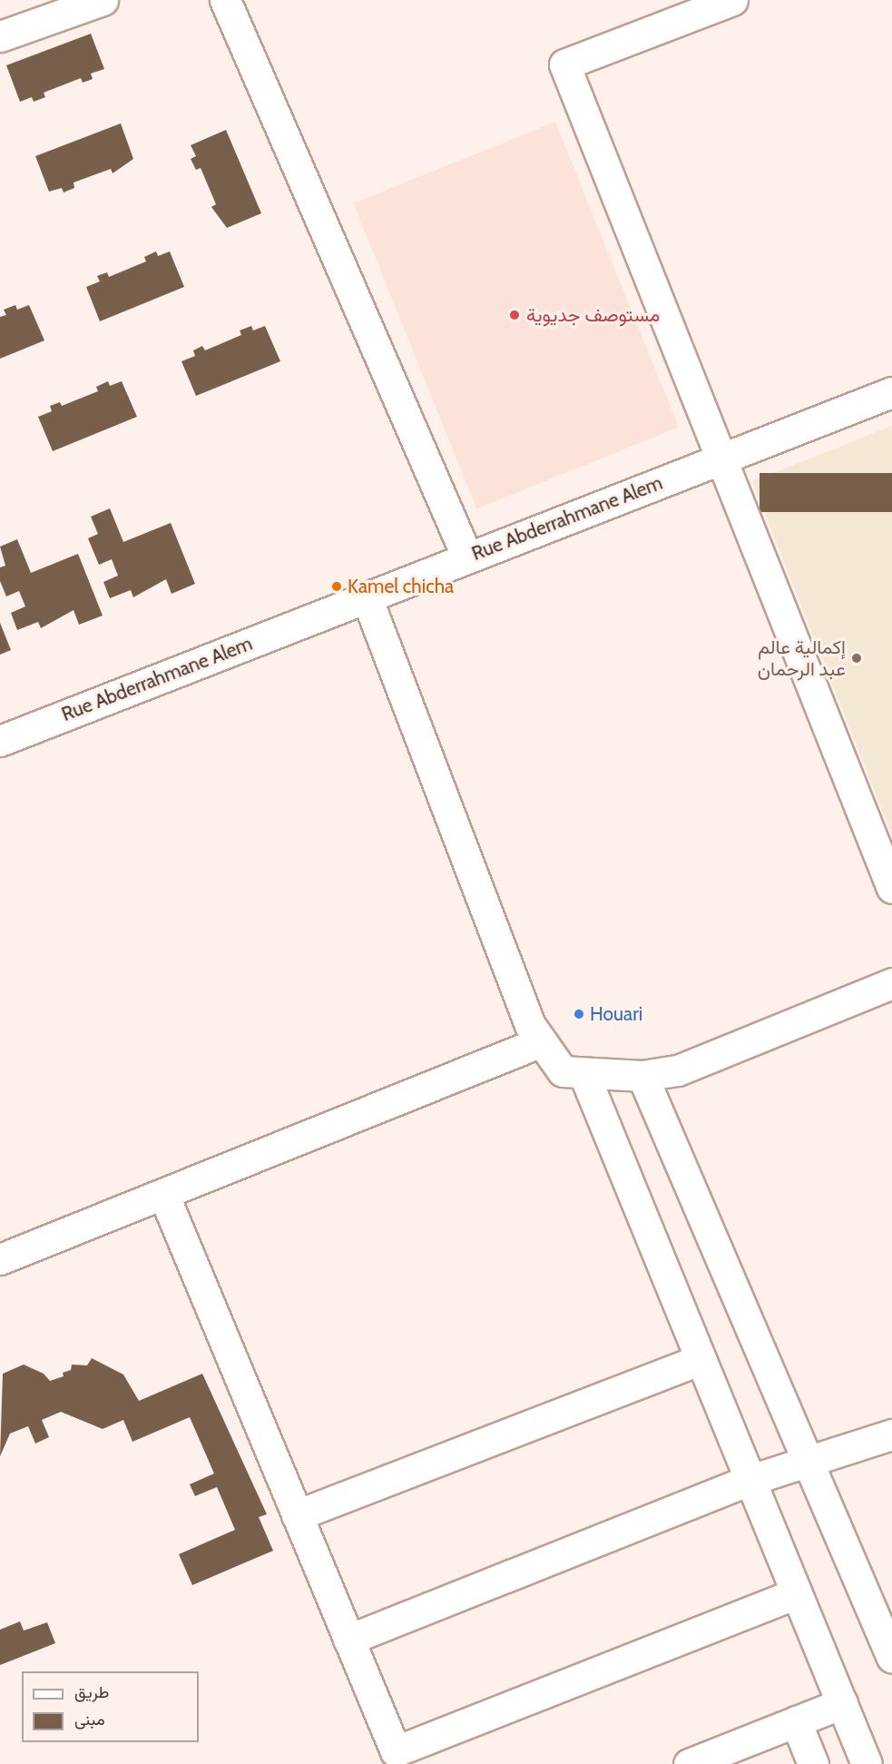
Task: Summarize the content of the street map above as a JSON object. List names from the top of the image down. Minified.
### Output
{"streets":{"street":["Rue Abderrahmane Alem"]},"places":["مستوصف جديوية","Kamel chicha","إكمالية عالم عبد الرحمان","Houari"],"legend":["طريق","مبنى"]}
